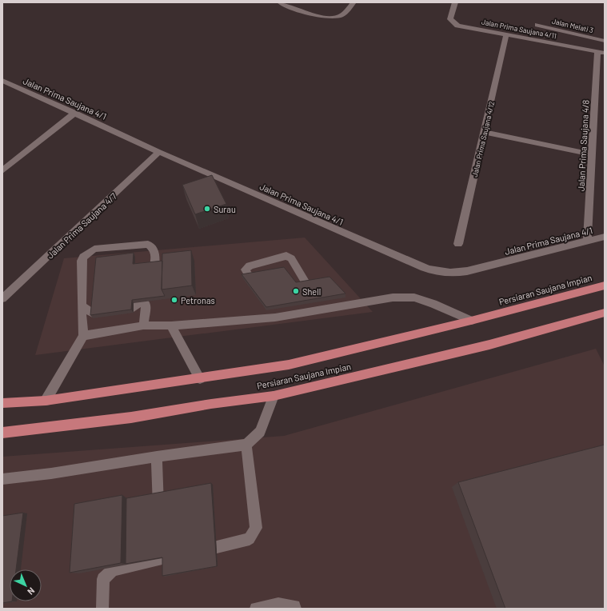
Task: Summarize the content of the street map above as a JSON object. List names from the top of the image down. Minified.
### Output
{"streets":{"highway":["Persiaran Saujana Impian"],"street":["Jalan Melati 3","Jalan Prima Saujana 4/11","Jalan Prima Saujana 4/1","Jalan Prima Saujana 4/12","Jalan Prima Saujana 4/8","Jalan Prima Saujana 4/7"]},"crossings":[["Jalan Prima Saujana 4/11","Jalan Prima Saujana 4/12"],["Jalan Prima Saujana 4/11","Jalan Prima Saujana 4/8"],["Jalan Prima Saujana 4/1","Jalan Prima Saujana 4/8"],["Jalan Prima Saujana 4/1","Jalan Prima Saujana 4/7"]],"places":["Surau","Shell","Petronas"],"north":"bottom right"}
